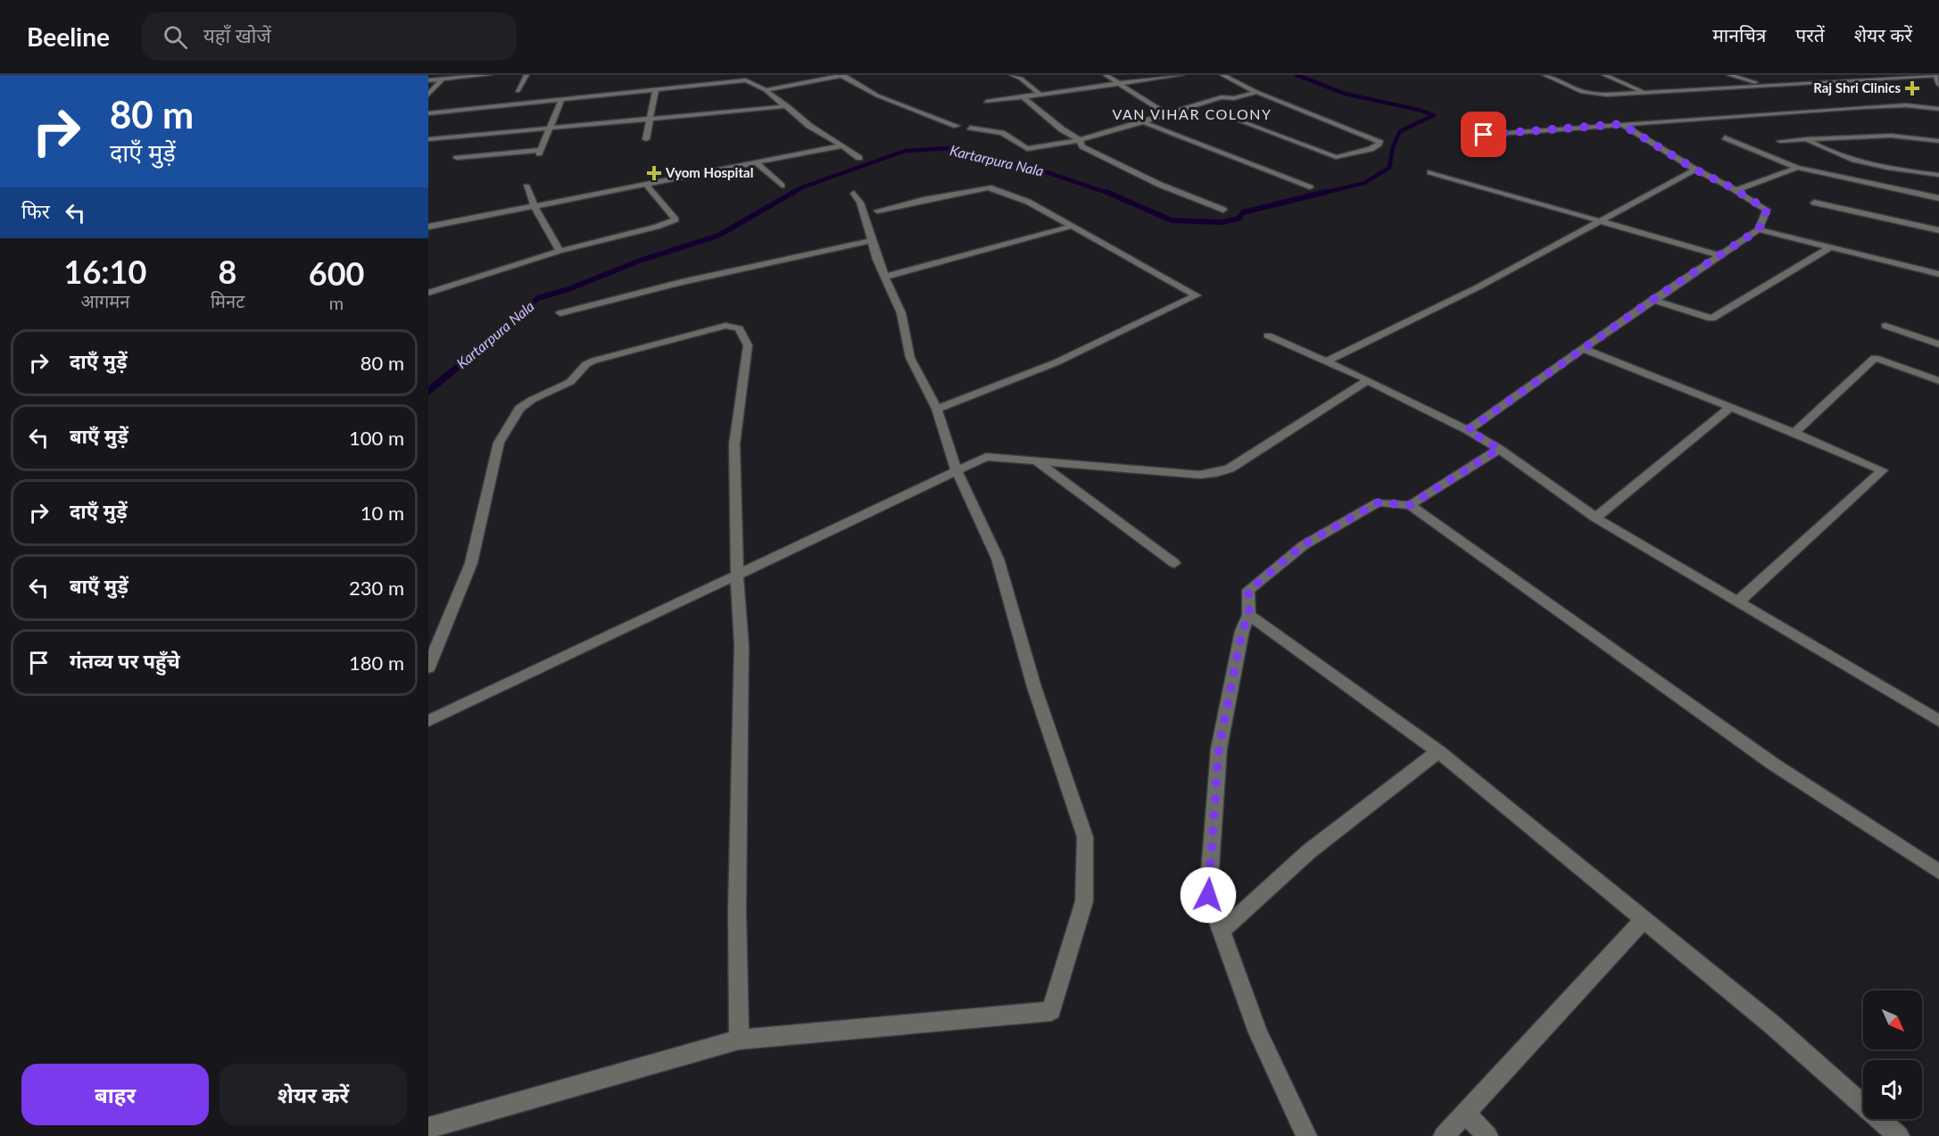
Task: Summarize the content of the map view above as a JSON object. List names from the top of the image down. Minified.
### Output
{"districts":["VAN VIHAR COLONY"],"water":["Kartarpura Nala"],"places":{"health":["Raj Shri Clinics","Vyom Hospital"]},"north":"bottom right","page":{"header":"Beeline","search":"यहाँ खोजें","nav":["मानचित्र","परतें","शेयर करें"],"turn":["80 m","दाएँ मुड़ें"],"then":"फिर","eta":["16:10","आगमन","8","मिनट","600","m"],"list":[{"name":"दाएँ मुड़ें","value":"80 m"},{"name":"बाएँ मुड़ें","value":"100 m"},{"name":"दाएँ मुड़ें","value":"10 m"},{"name":"बाएँ मुड़ें","value":"230 m"},{"name":"गंतव्य पर पहुँचे","value":"180 m"}],"buttons":["बाहर","शेयर करें"]}}
